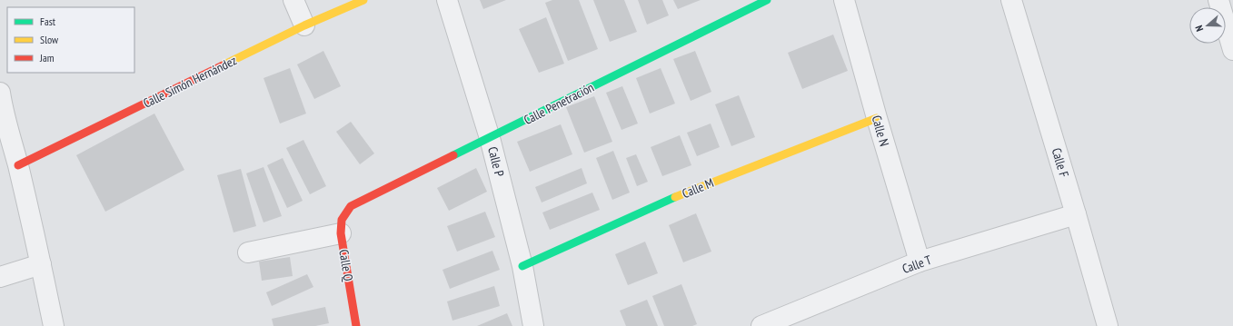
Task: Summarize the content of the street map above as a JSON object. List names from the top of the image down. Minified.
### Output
{"streets":{"street":["Calle Simón Hernández","Calle Penetración","Calle N","Calle P","Calle F","Calle M","Calle T","Calle Q"]},"crossings":[["Calle Penetración","Calle P"],["Calle Penetración","Calle Q"],["Calle N","Calle M"],["Calle N","Calle T"],["Calle P","Calle M"],["Calle F","Calle T"]],"legend":["Fast","Slow","Jam"],"north":"left"}
